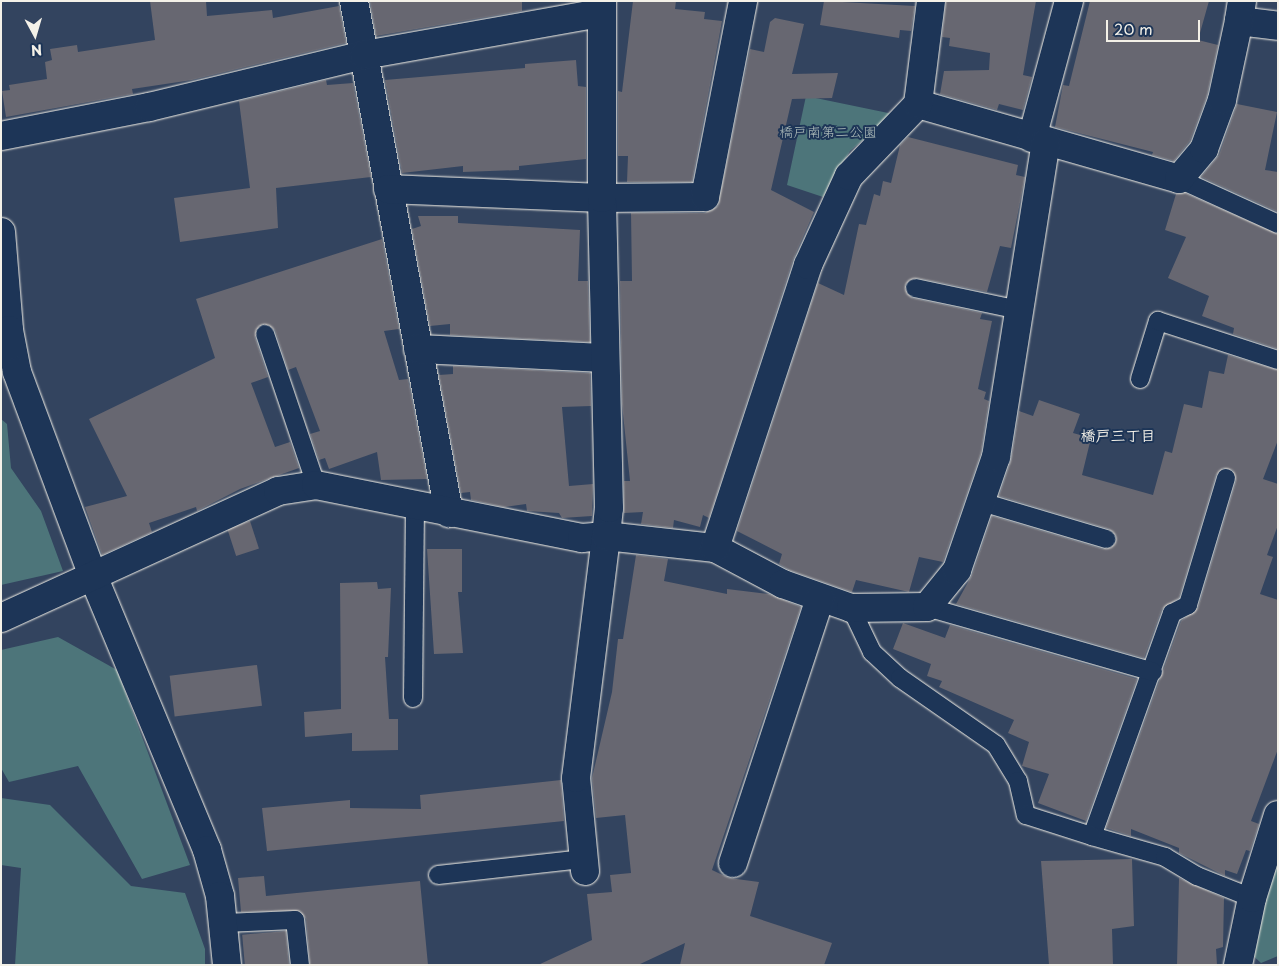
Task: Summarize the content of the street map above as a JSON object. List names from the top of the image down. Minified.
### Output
{"districts":["橋戸三丁目"],"parks":["橋戸南第二公園"],"scale_bar":"20 m","north":"bottom"}
